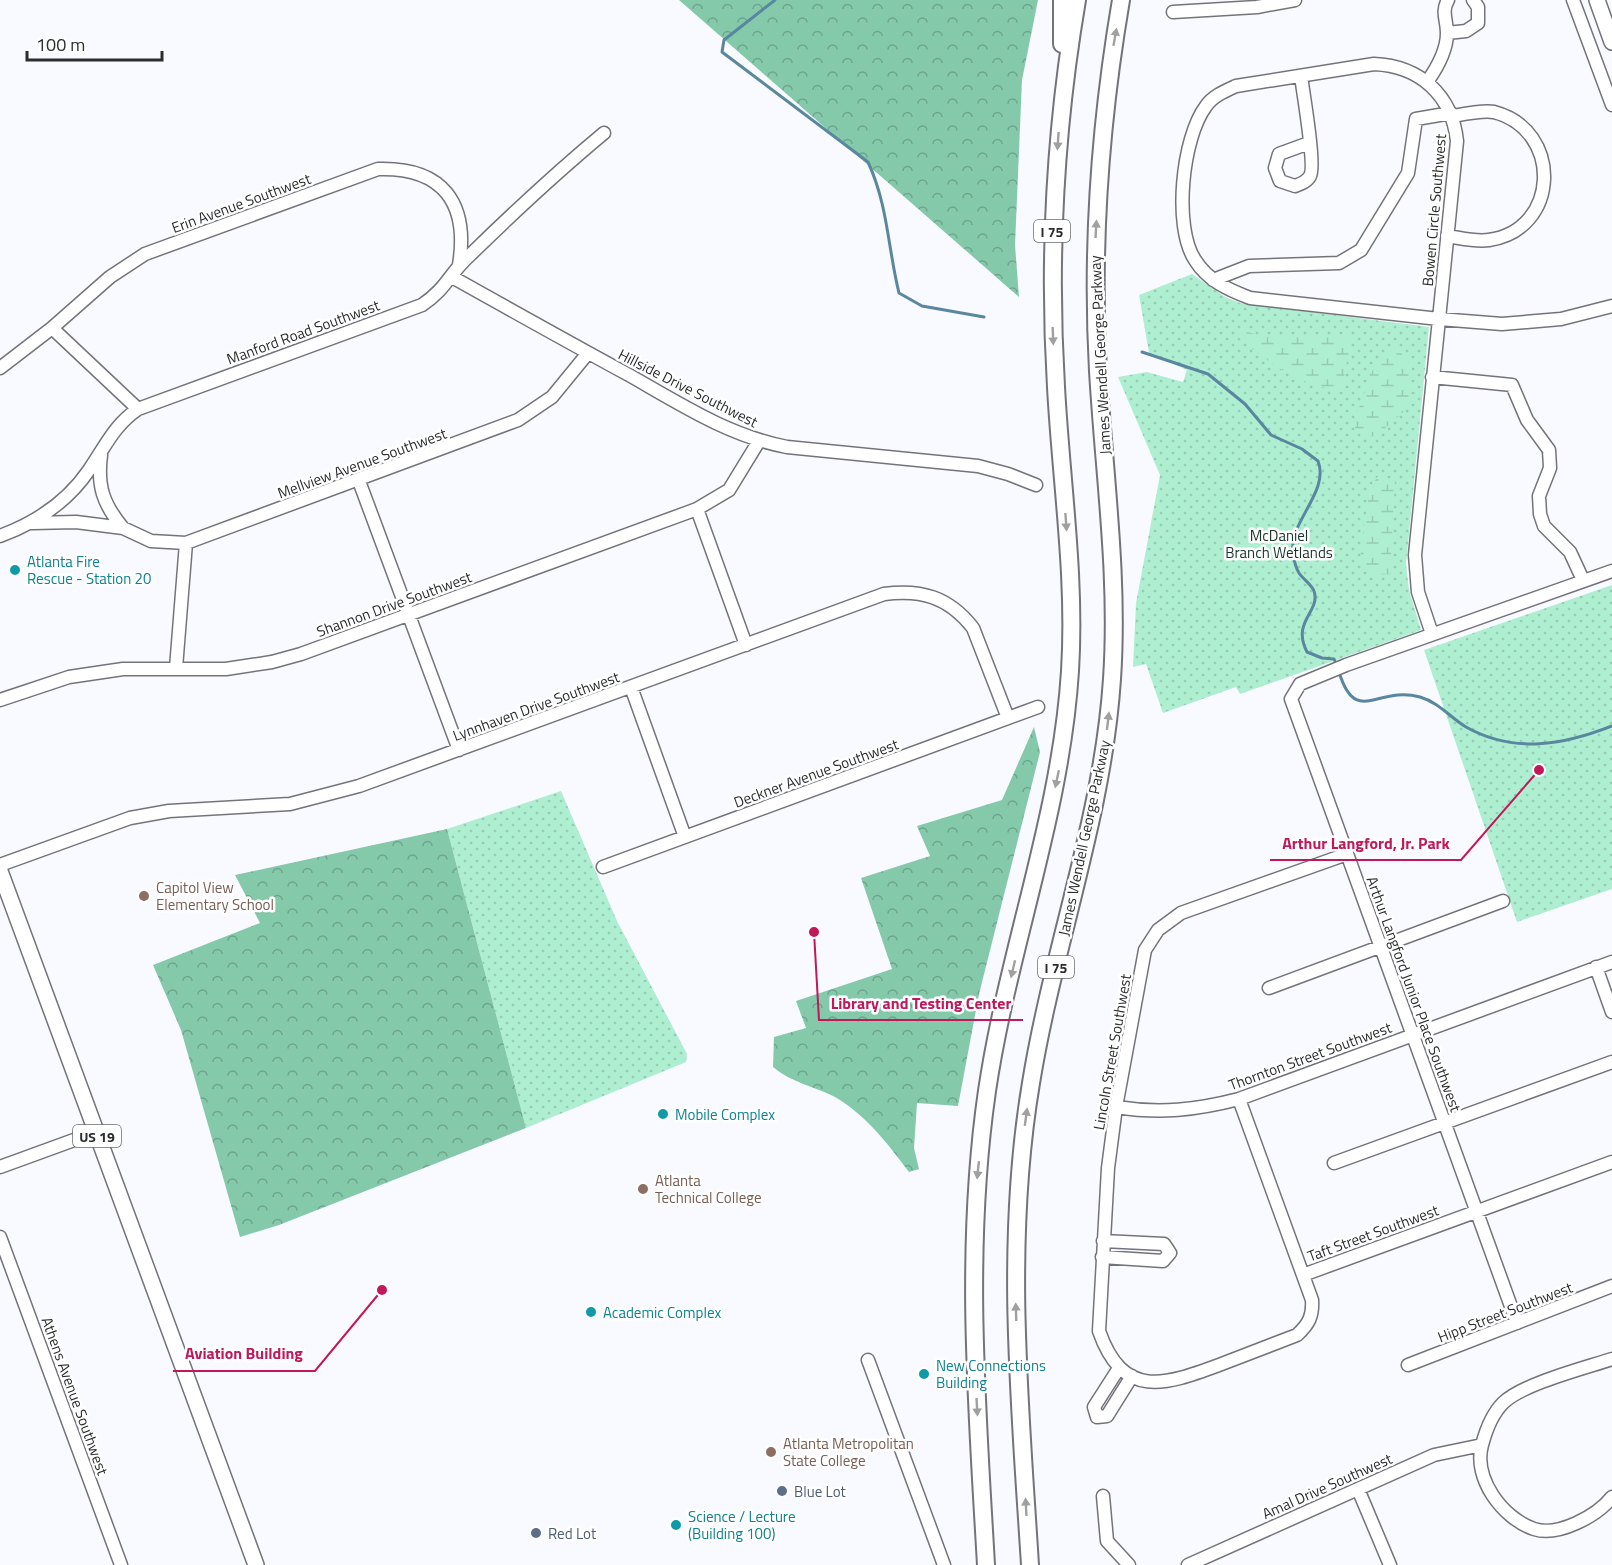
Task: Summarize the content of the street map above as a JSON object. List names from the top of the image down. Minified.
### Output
{"streets":{"highway":["I 75","James Wendell George Parkway"],"main road":["US 19"],"street":["Erin Avenue Southwest","Bowen Circle Southwest","Manford Road Southwest","Hillside Drive Southwest","Mellview Avenue Southwest","Shannon Drive Southwest","Lynnhaven Drive Southwest","Deckner Avenue Southwest","Arthur Langford Junior Place Southwest","Lincoln Street Southwest","Thornton Street Southwest","Taft Street Southwest","Hipp Street Southwest","Athens Avenue Southwest","Amal Drive Southwest"]},"crossings":[["Erin Avenue Southwest","Manford Road Southwest"],["Bowen Circle Southwest","Arthur Langford Junior Place Southwest"],["Manford Road Southwest","Hillside Drive Southwest"],["Manford Road Southwest","Mellview Avenue Southwest"],["Hillside Drive Southwest","Mellview Avenue Southwest"],["Hillside Drive Southwest","Shannon Drive Southwest"],["Lynnhaven Drive Southwest","Deckner Avenue Southwest"],["Arthur Langford Junior Place Southwest","Lincoln Street Southwest"],["Arthur Langford Junior Place Southwest","Thornton Street Southwest"],["Arthur Langford Junior Place Southwest","Taft Street Southwest"],["Arthur Langford Junior Place Southwest","Hipp Street Southwest"],["Lincoln Street Southwest","Thornton Street Southwest"],["Lincoln Street Southwest","Taft Street Southwest"]],"parks":["McDaniel Branch Wetlands"],"places":["Atlanta Fire Rescue - Station 20","Arthur Langford, Jr. Park","Capitol View Elementary School","Library and Testing Center","Mobile Complex","Atlanta Technical College","Aviation Building","Academic Complex","New Connections Building","Atlanta Metropolitan State College","Blue Lot","Science / Lecture (Building 100)","Red Lot"],"scale_bar":"100 m"}
